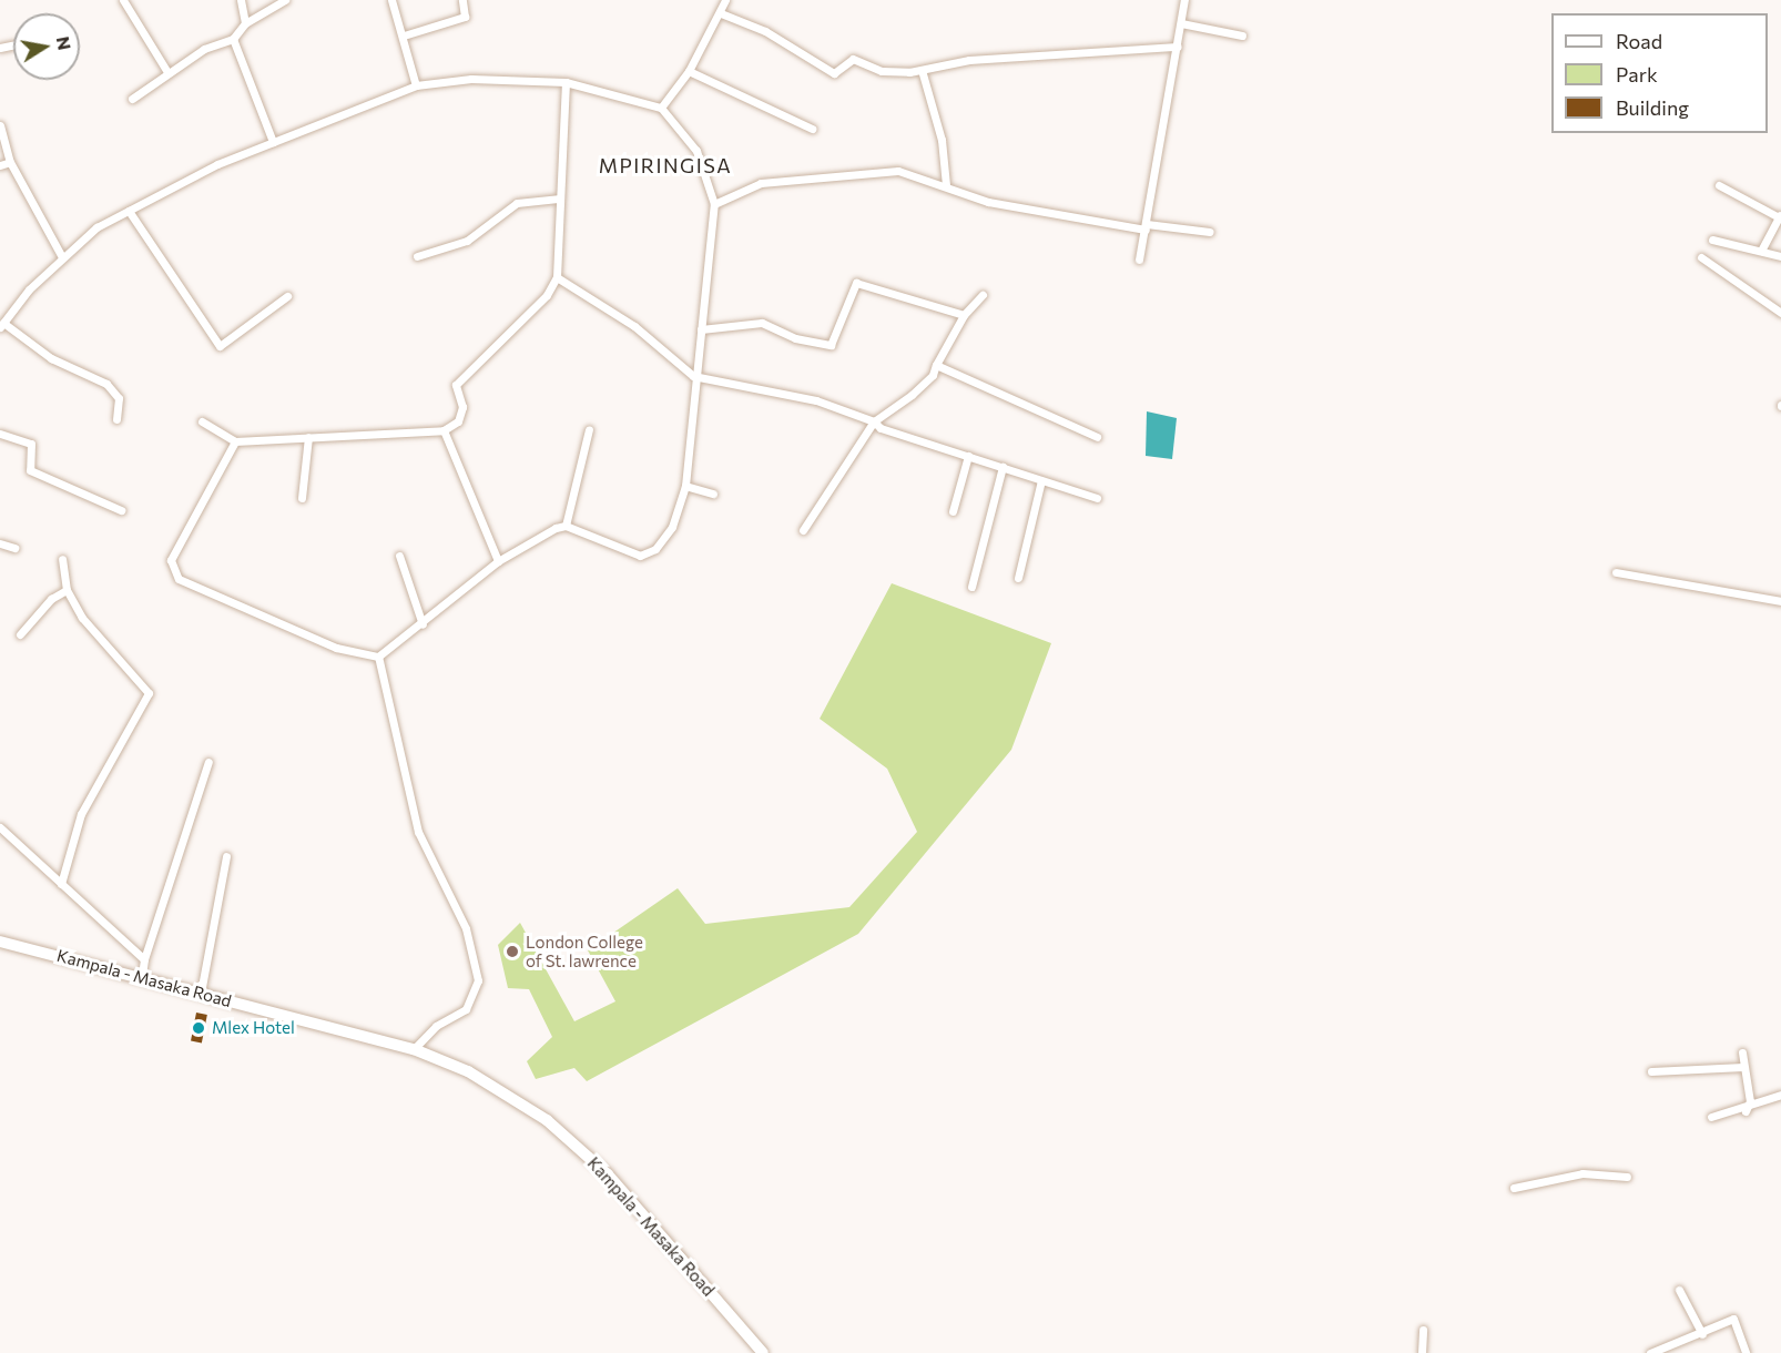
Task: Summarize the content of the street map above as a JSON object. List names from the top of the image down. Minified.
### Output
{"streets":{"main road":["Kampala - Masaka Road"]},"districts":["MPIRINGISA"],"places":["London College of St. lawrence","Mlex Hotel"],"legend":["Road","Park","Building"],"north":"right"}
